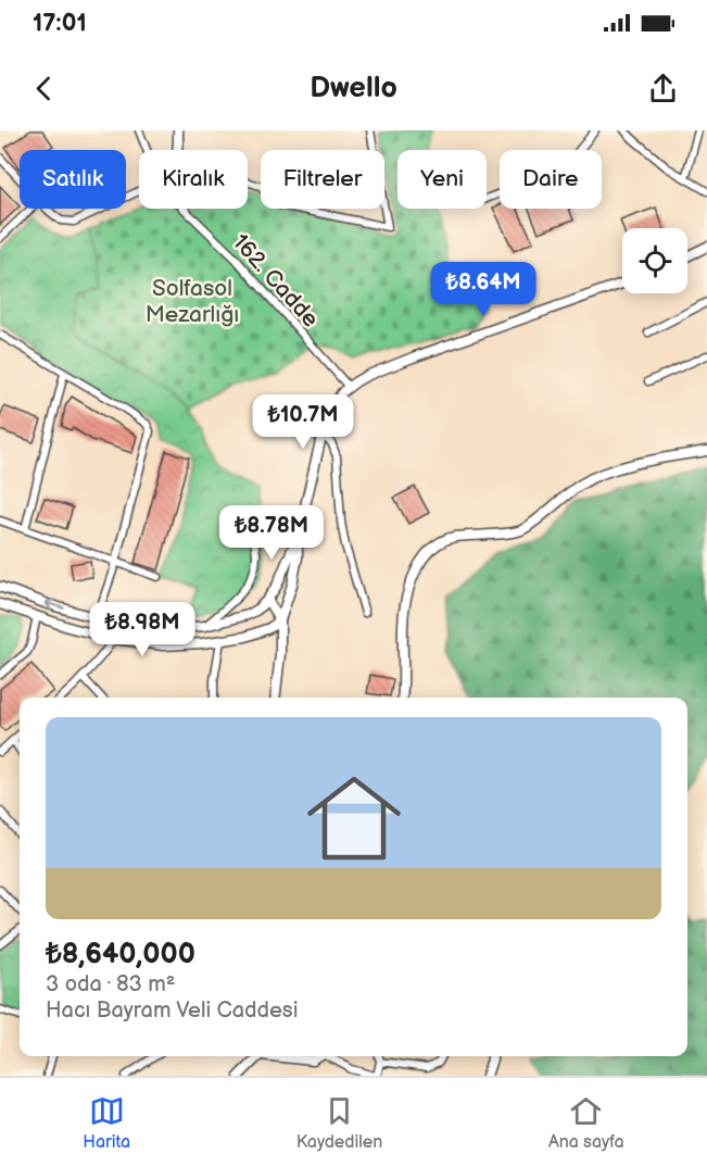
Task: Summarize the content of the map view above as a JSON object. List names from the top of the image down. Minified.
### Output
{"streets":{"street":["162. Cadde"]},"parks":["Solfasol Mezarlığı"],"page":{"status":"17:01","header":"Dwello","chip":["Satılık","Kiralık","Filtreler","Yeni","Daire"],"price":["₺8.64M","₺10.7M","₺8.78M","₺8.98M"],"list":[{"name":"₺8,640,000","note":"3 oda · 83 m² · Hacı Bayram Veli Caddesi"}],"tabs":["Harita","Kaydedilen","Ana sayfa"]}}
